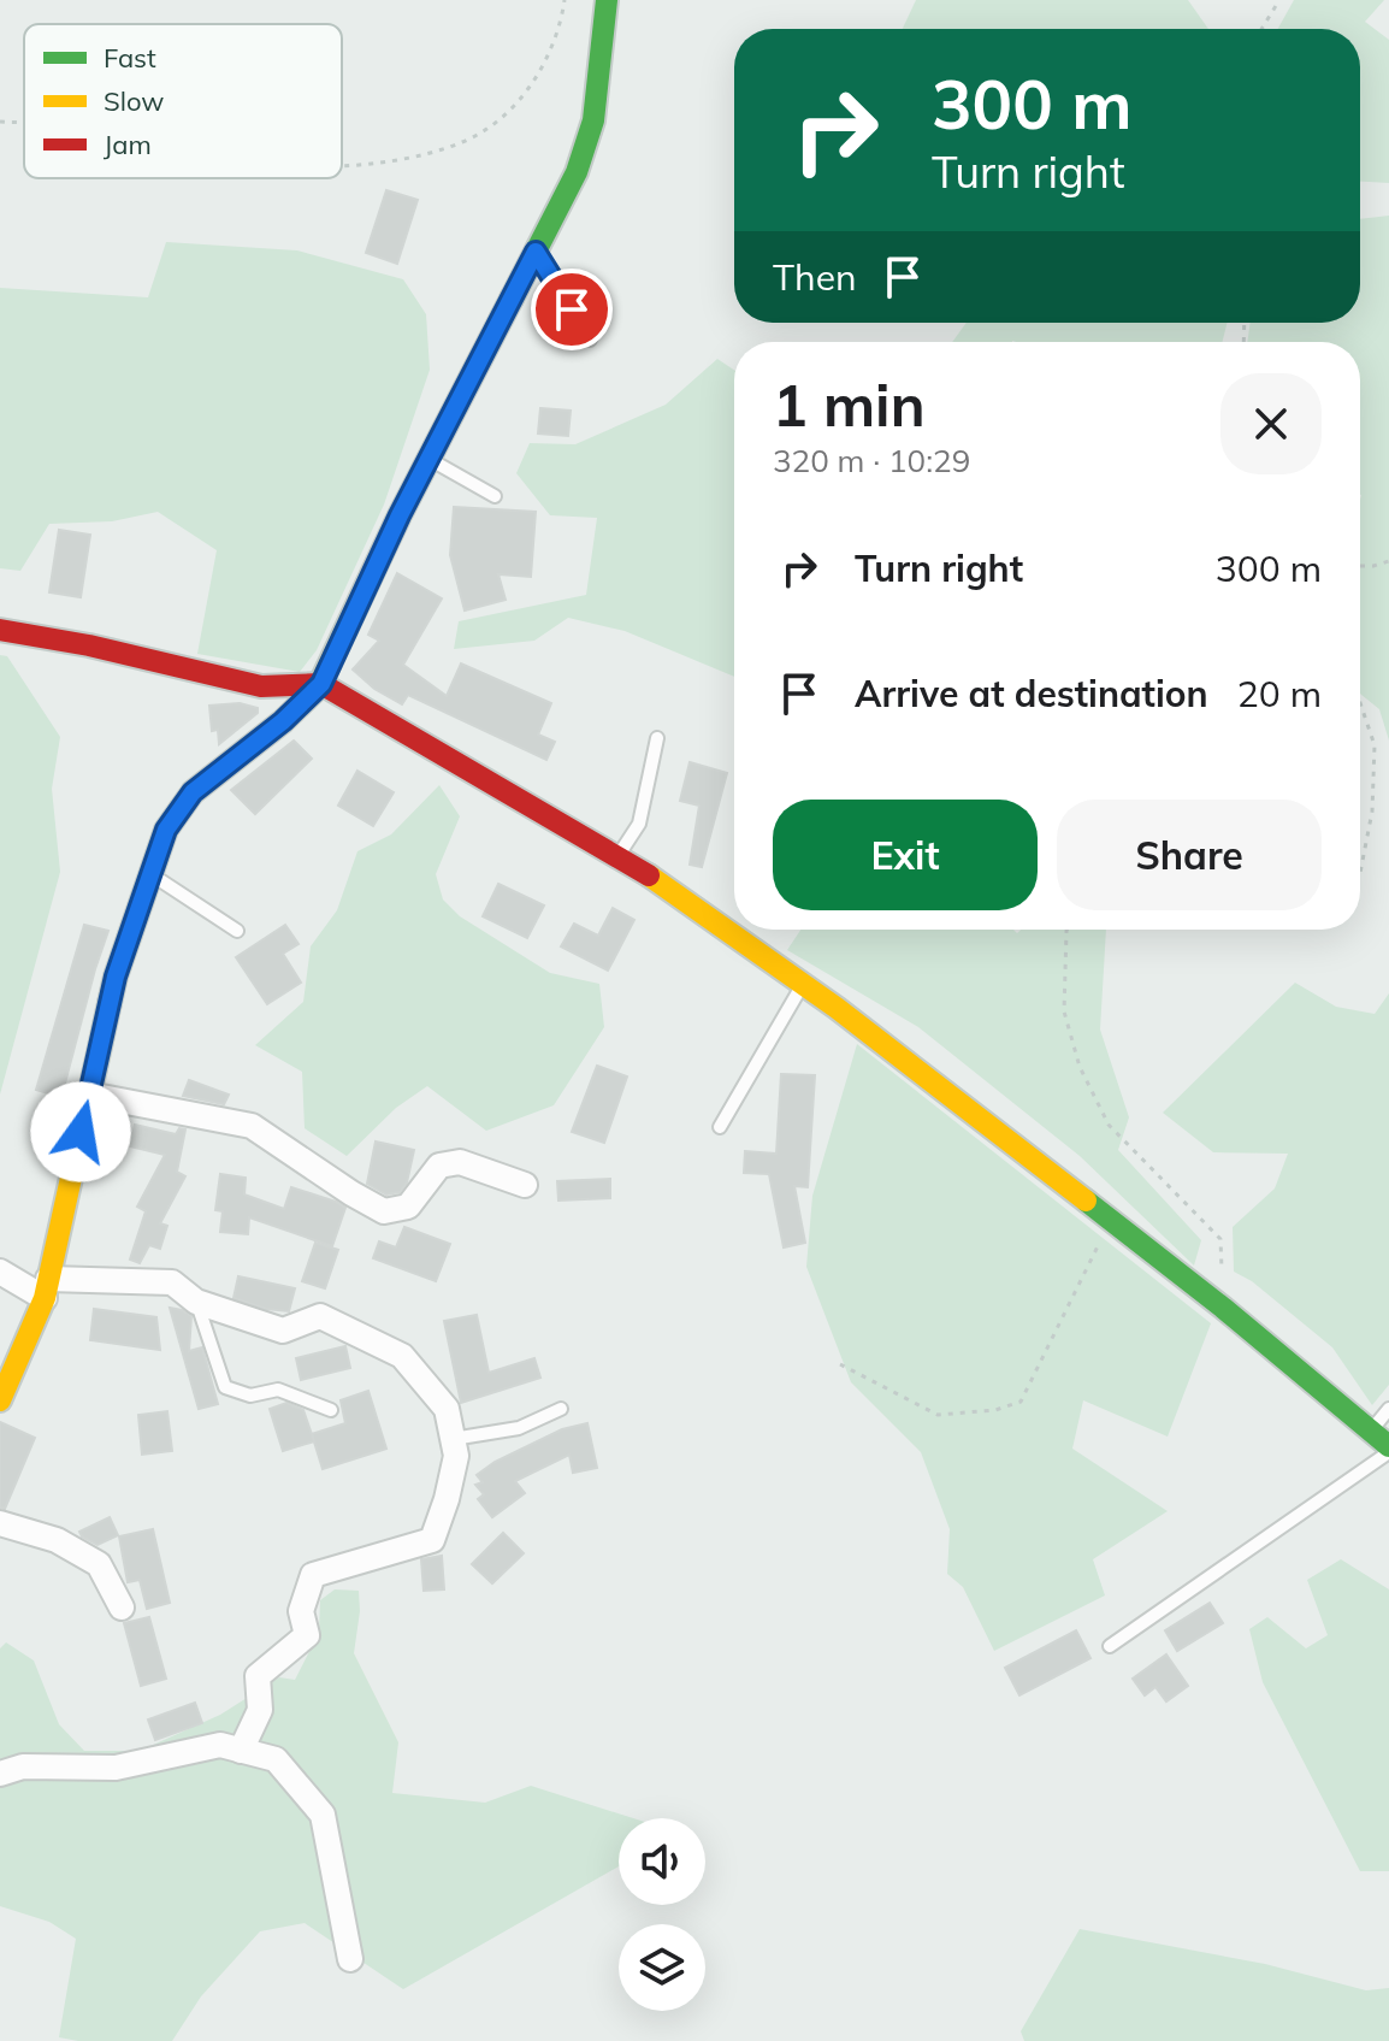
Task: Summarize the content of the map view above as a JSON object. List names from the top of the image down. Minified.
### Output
{"legend":["Fast","Slow","Jam"],"page":{"turn":["300 m","Turn right"],"then":"Then","heading":["1 min","320 m · 10:29"],"list":[{"name":"Turn right","value":"300 m"},{"name":"Arrive at destination","value":"20 m"}],"buttons":["Exit","Share"]}}
